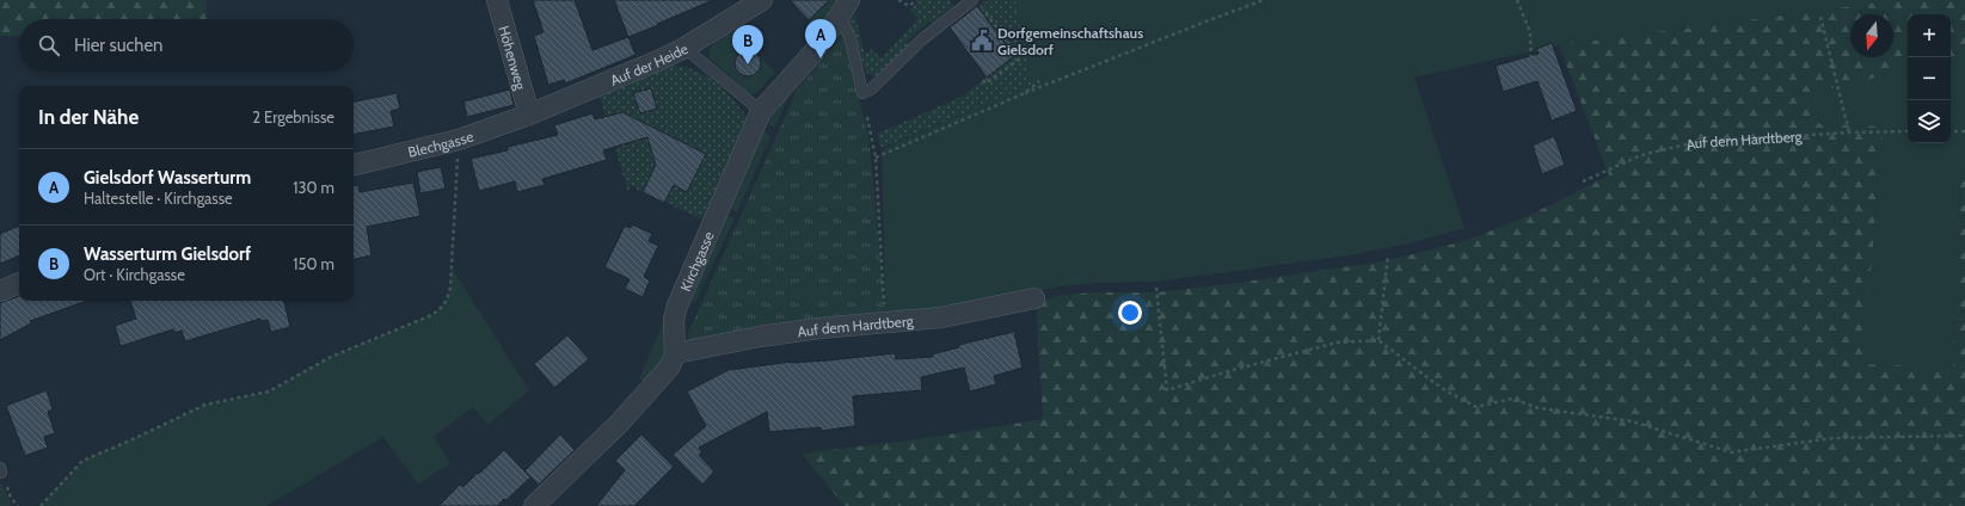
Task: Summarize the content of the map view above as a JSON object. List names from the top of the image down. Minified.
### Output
{"streets":{"street":["Höhenweg","Auf der Heide","Auf dem Hardtberg","Blechgasse","Kirchgasse"]},"crossings":[["Höhenweg","Auf der Heide"],["Höhenweg","Blechgasse"],["Auf der Heide","Blechgasse"],["Auf dem Hardtberg","Kirchgasse"]],"places":{"public building":["Dorfgemeinschaftshaus Gielsdorf"]},"north":"bottom","page":{"map_buttons":["+","−"],"pins":["A","B"],"search":"Hier suchen","heading":["In der Nähe","2 Ergebnisse"],"list":[{"mark":"A","name":"Gielsdorf Wasserturm","note":"Haltestelle · Kirchgasse","value":"130 m"},{"mark":"B","name":"Wasserturm Gielsdorf","note":"Ort · Kirchgasse","value":"150 m"}]}}
